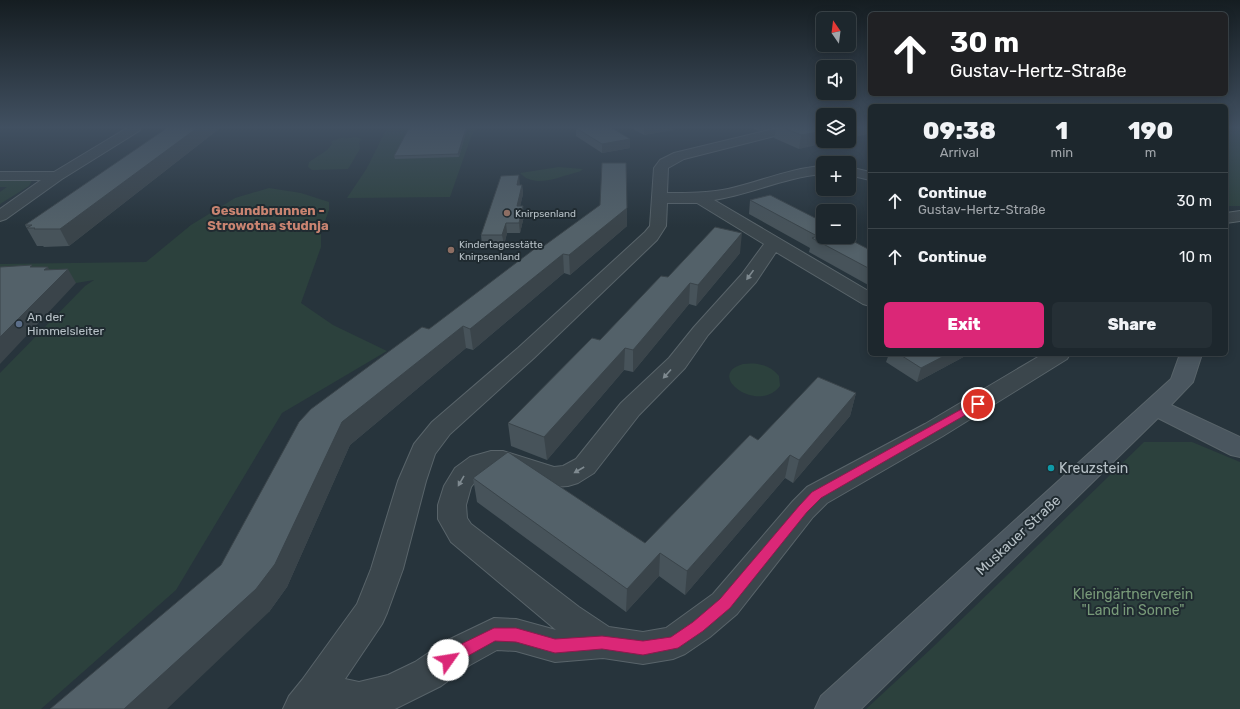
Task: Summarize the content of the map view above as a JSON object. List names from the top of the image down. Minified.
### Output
{"streets":{"street":["Muskauer Straße"]},"districts":["Gesundbrunnen - Strowotna studnja"],"parks":["Kleingärtnerverein \"Land in Sonne\""],"places":["Knirpsenland","Kindertagesstätte Knirpsenland","An der Himmelsleiter","Kreuzstein"],"north":"top","page":{"map_buttons":["+","−"],"turn":["30 m","Gustav-Hertz-Straße"],"eta":["09:38","Arrival","1","min","190","m"],"list":[{"name":"Continue","note":"Gustav-Hertz-Straße","value":"30 m"},{"name":"Continue","value":"10 m"}],"buttons":["Exit","Share"]}}
